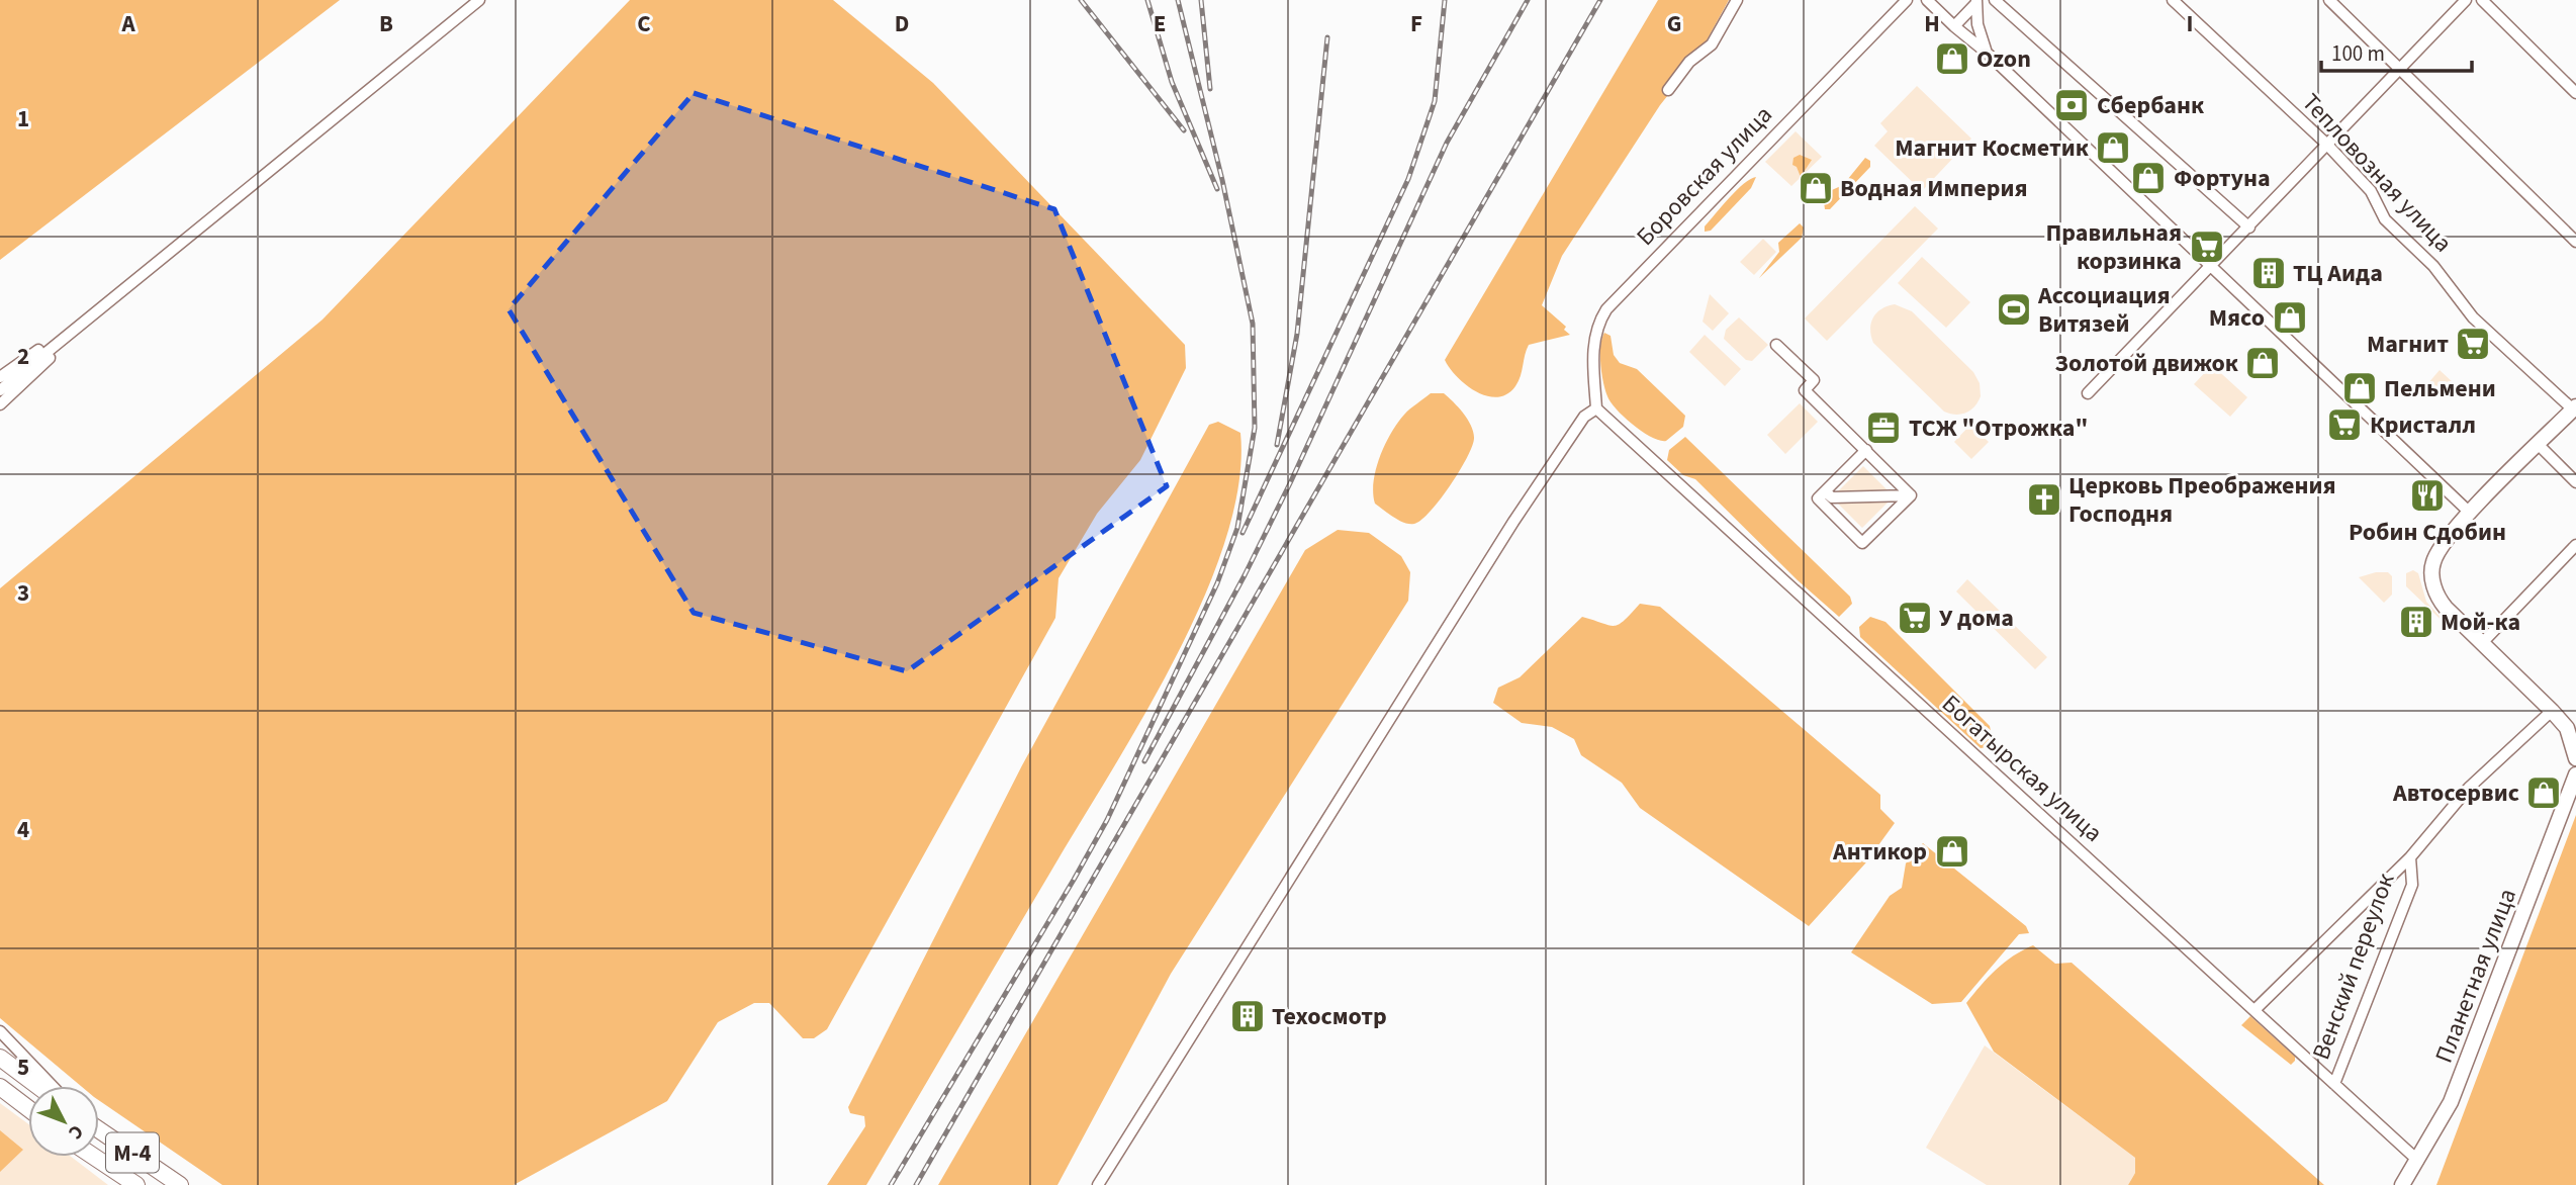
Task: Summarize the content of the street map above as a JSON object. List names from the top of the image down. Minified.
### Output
{"streets":{"highway":["М-4"],"main road":["Планетная улица"],"street":["Тепловозная улица","Боровская улица","Богатырская улица","Венский переулок"]},"crossings":[["Боровская улица","Богатырская улица"],["Богатырская улица","Венский переулок"],["Богатырская улица","Планетная улица"]],"places":{"shop":["Ozon","Магнит Косметик","Фортуна","Водная Империя","Мясо","Золотой движок","Пельмени","Автосервис","Антикор"],"bank":["Сбербанк"],"supermarket":["Правильная корзинка","Магнит","Кристалл","У дома"],"building":["ТЦ Аида","Мой-ка","Техосмотр"],"sports":["Ассоциация Витязей"],"office":["ТСЖ \"Отрожка\""],"restaurant":["Робин Сдобин"],"church":["Церковь Преображения Господня"]},"scale_bar":"100 m","north":"bottom right","grid":{"columns":["A","B","C","D","E","F","G","H","I"],"rows":["1","2","3","4","5"]}}
